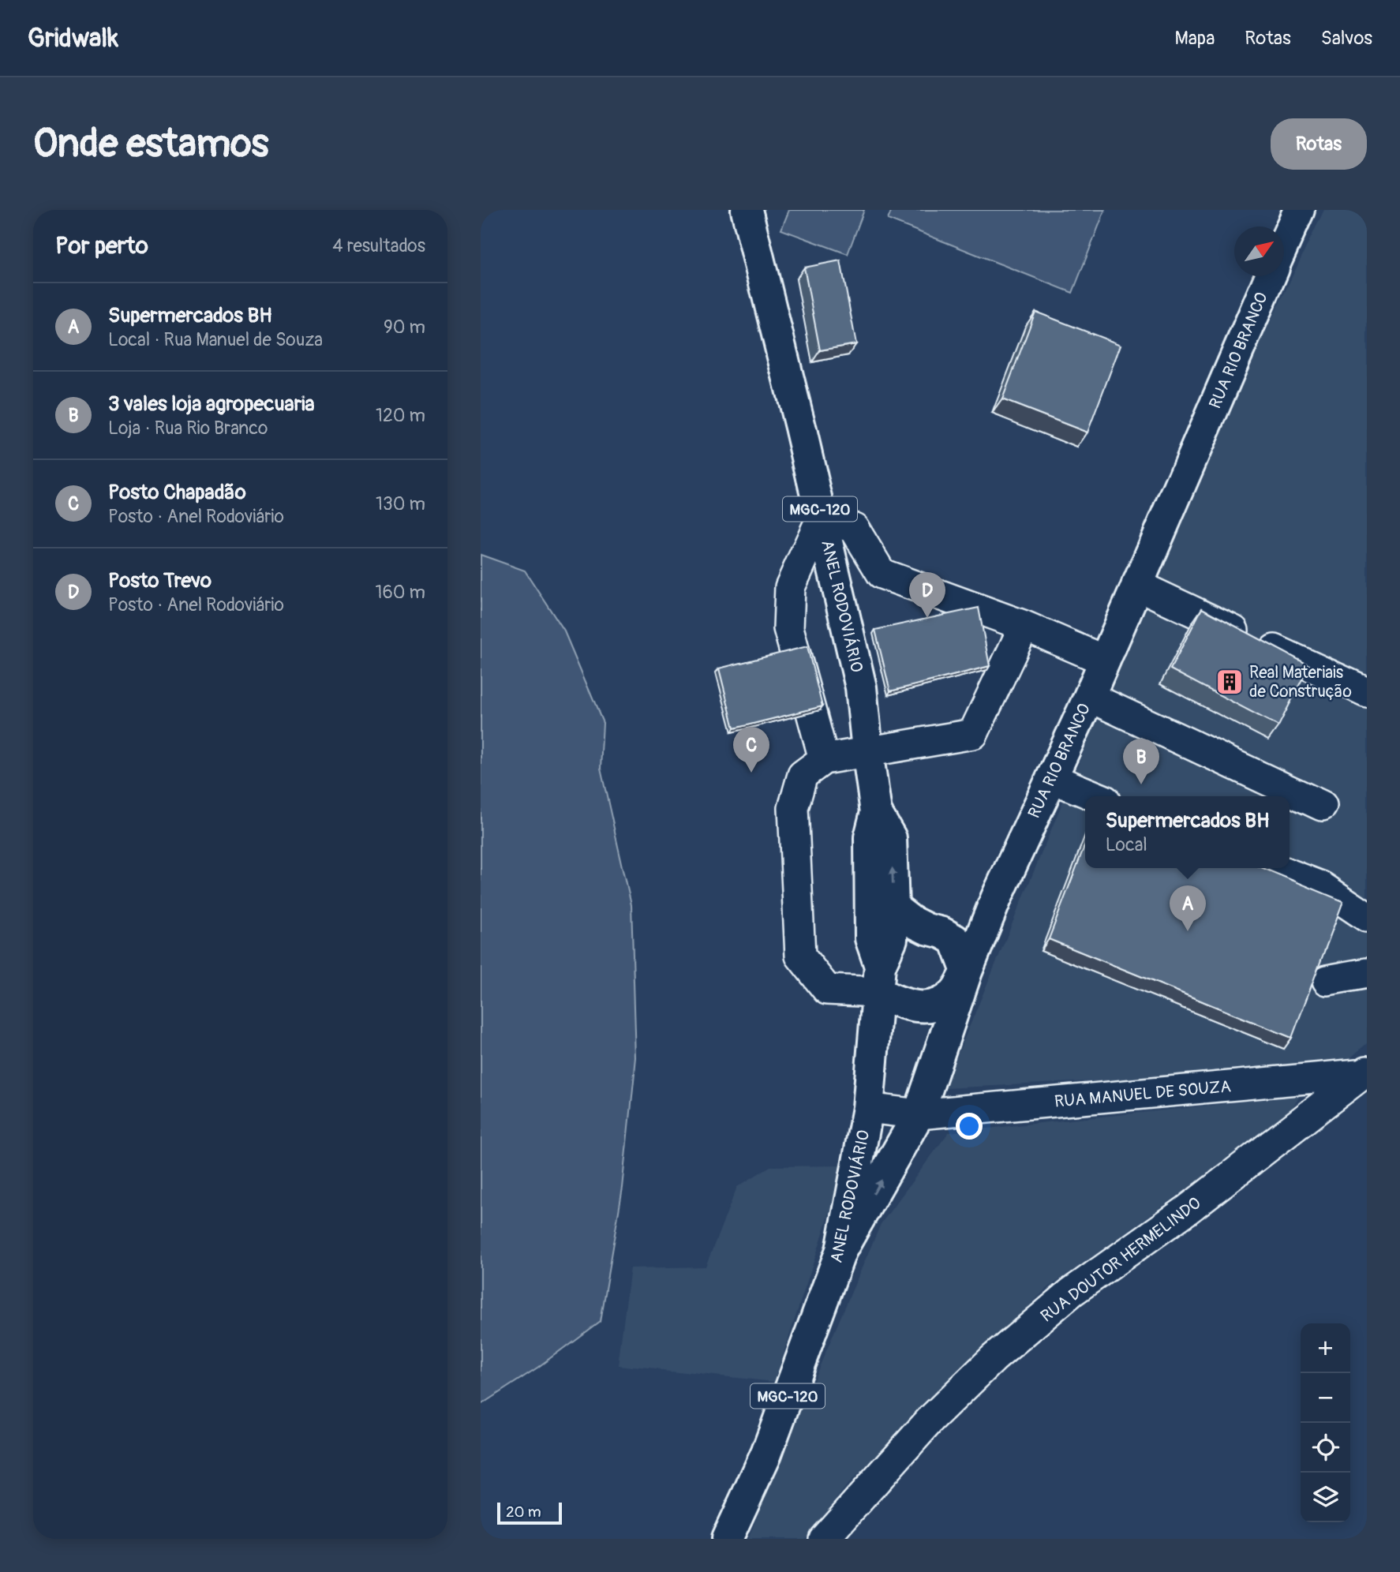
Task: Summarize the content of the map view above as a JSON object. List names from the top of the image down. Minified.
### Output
{"streets":{"main road":["RUA RIO BRANCO","MGC-120","ANEL RODOVIÁRIO"],"street":["RUA MANUEL DE SOUZA","RUA DOUTOR HERMELINDO"]},"crossings":[["RUA RIO BRANCO","ANEL RODOVIÁRIO"],["RUA RIO BRANCO","RUA MANUEL DE SOUZA"],["ANEL RODOVIÁRIO","RUA MANUEL DE SOUZA"],["RUA MANUEL DE SOUZA","RUA DOUTOR HERMELINDO"]],"places":{"building":["Real Materiais de Construção"]},"scale_bar":"20 m","north":"top right","page":{"header":"Gridwalk","nav":["Mapa","Rotas","Salvos"],"buttons":"Rotas","title":"Onde estamos","heading":["Por perto","4 resultados"],"list":[{"mark":"A","name":"Supermercados BH","note":"Local · Rua Manuel de Souza","value":"90 m"},{"mark":"B","name":"3 vales loja agropecuaria","note":"Loja · Rua Rio Branco","value":"120 m"},{"mark":"C","name":"Posto Chapadão","note":"Posto · Anel Rodoviário","value":"130 m"},{"mark":"D","name":"Posto Trevo","note":"Posto · Anel Rodoviário","value":"160 m"}],"pins":["D","C","B","A"],"popup":["Supermercados BH","Local"],"map_buttons":["+","−"],"scale":"20 m"}}
